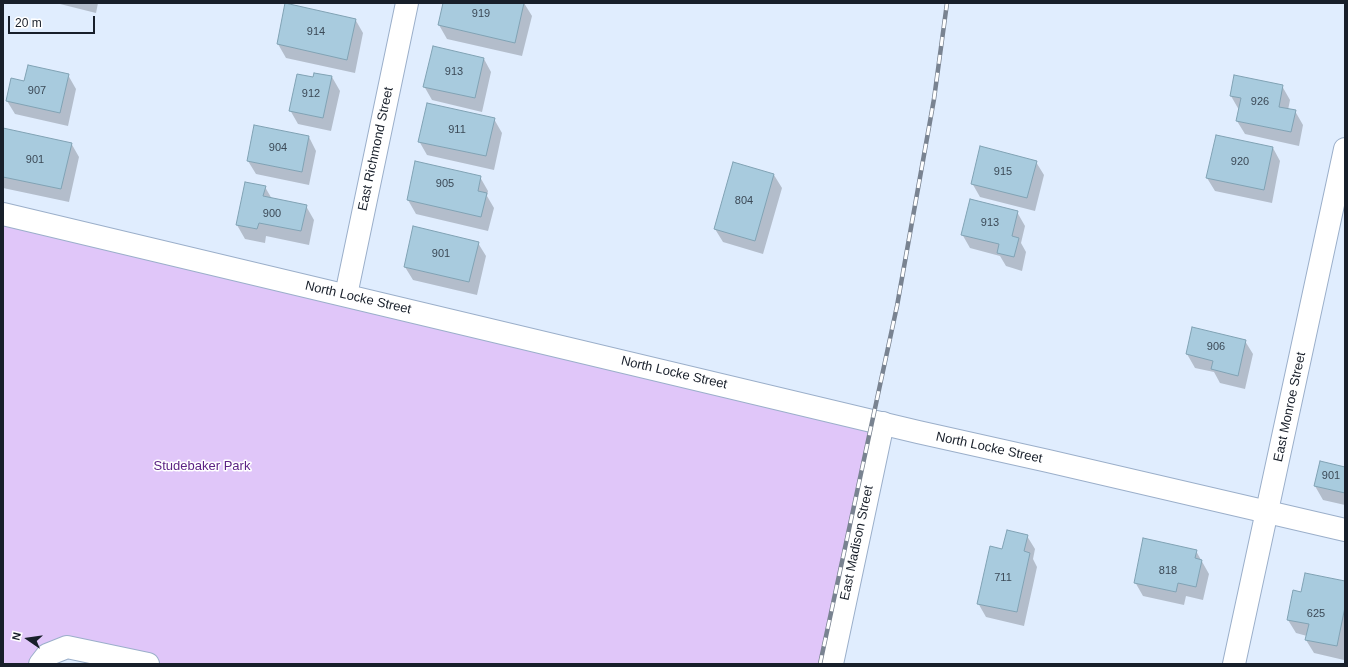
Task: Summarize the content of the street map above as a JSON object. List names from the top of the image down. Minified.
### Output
{"streets":{"street":["East Richmond Street","North Locke Street","East Monroe Street","East Madison Street"]},"crossings":[["East Richmond Street","North Locke Street"],["North Locke Street","East Monroe Street"],["North Locke Street","East Madison Street"]],"parks":["Studebaker Park"],"house_numbers":["919","914","913","907","912","926","911","904","901","920","915","905","804","900","913","901","906","901","818","711","625"],"scale_bar":"20 m","north":"left"}
